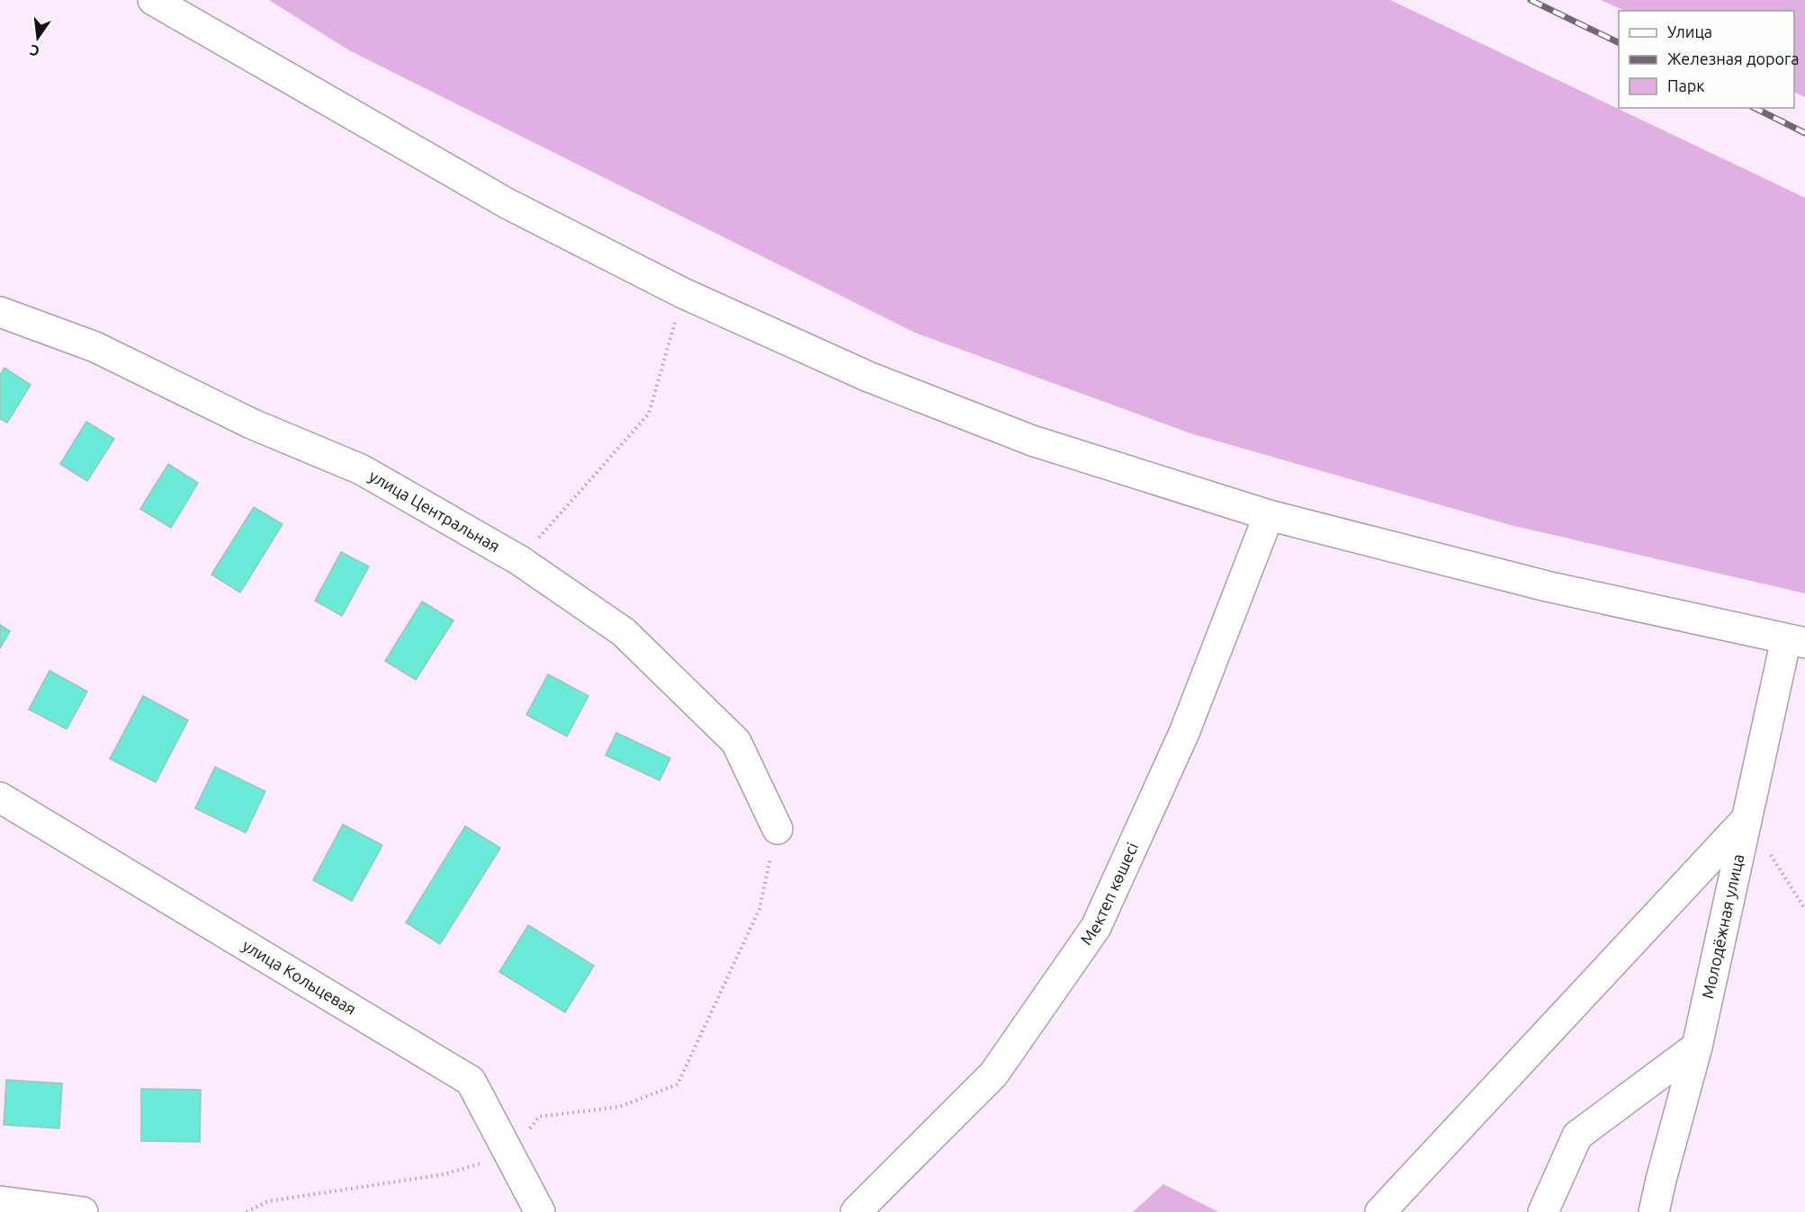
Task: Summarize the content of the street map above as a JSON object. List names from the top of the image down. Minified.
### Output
{"streets":{"street":["улица Центральная","Мектеп көшесі","Молодёжная улица","улица Кольцевая"]},"legend":["Улица","Железная дорога","Парк"],"north":"bottom"}
